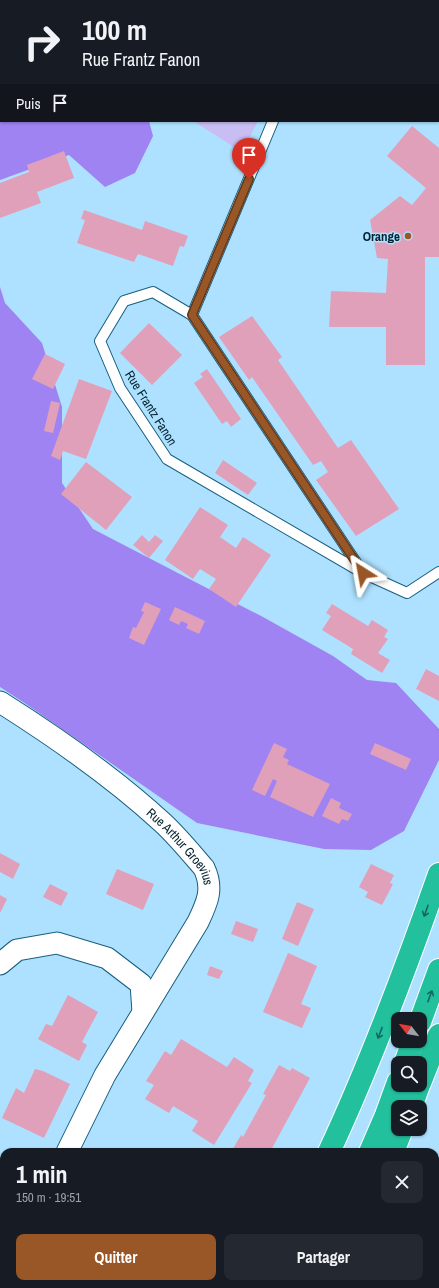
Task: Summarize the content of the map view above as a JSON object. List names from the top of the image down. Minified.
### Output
{"streets":{"street":["Rue Arthur Groevius"],"lane":["Rue Frantz Fanon"]},"places":["Orange"],"north":"top left","page":{"turn":["100 m","Rue Frantz Fanon"],"then":"Puis","heading":["1 min","150 m · 19:51"],"buttons":["Quitter","Partager"]}}
